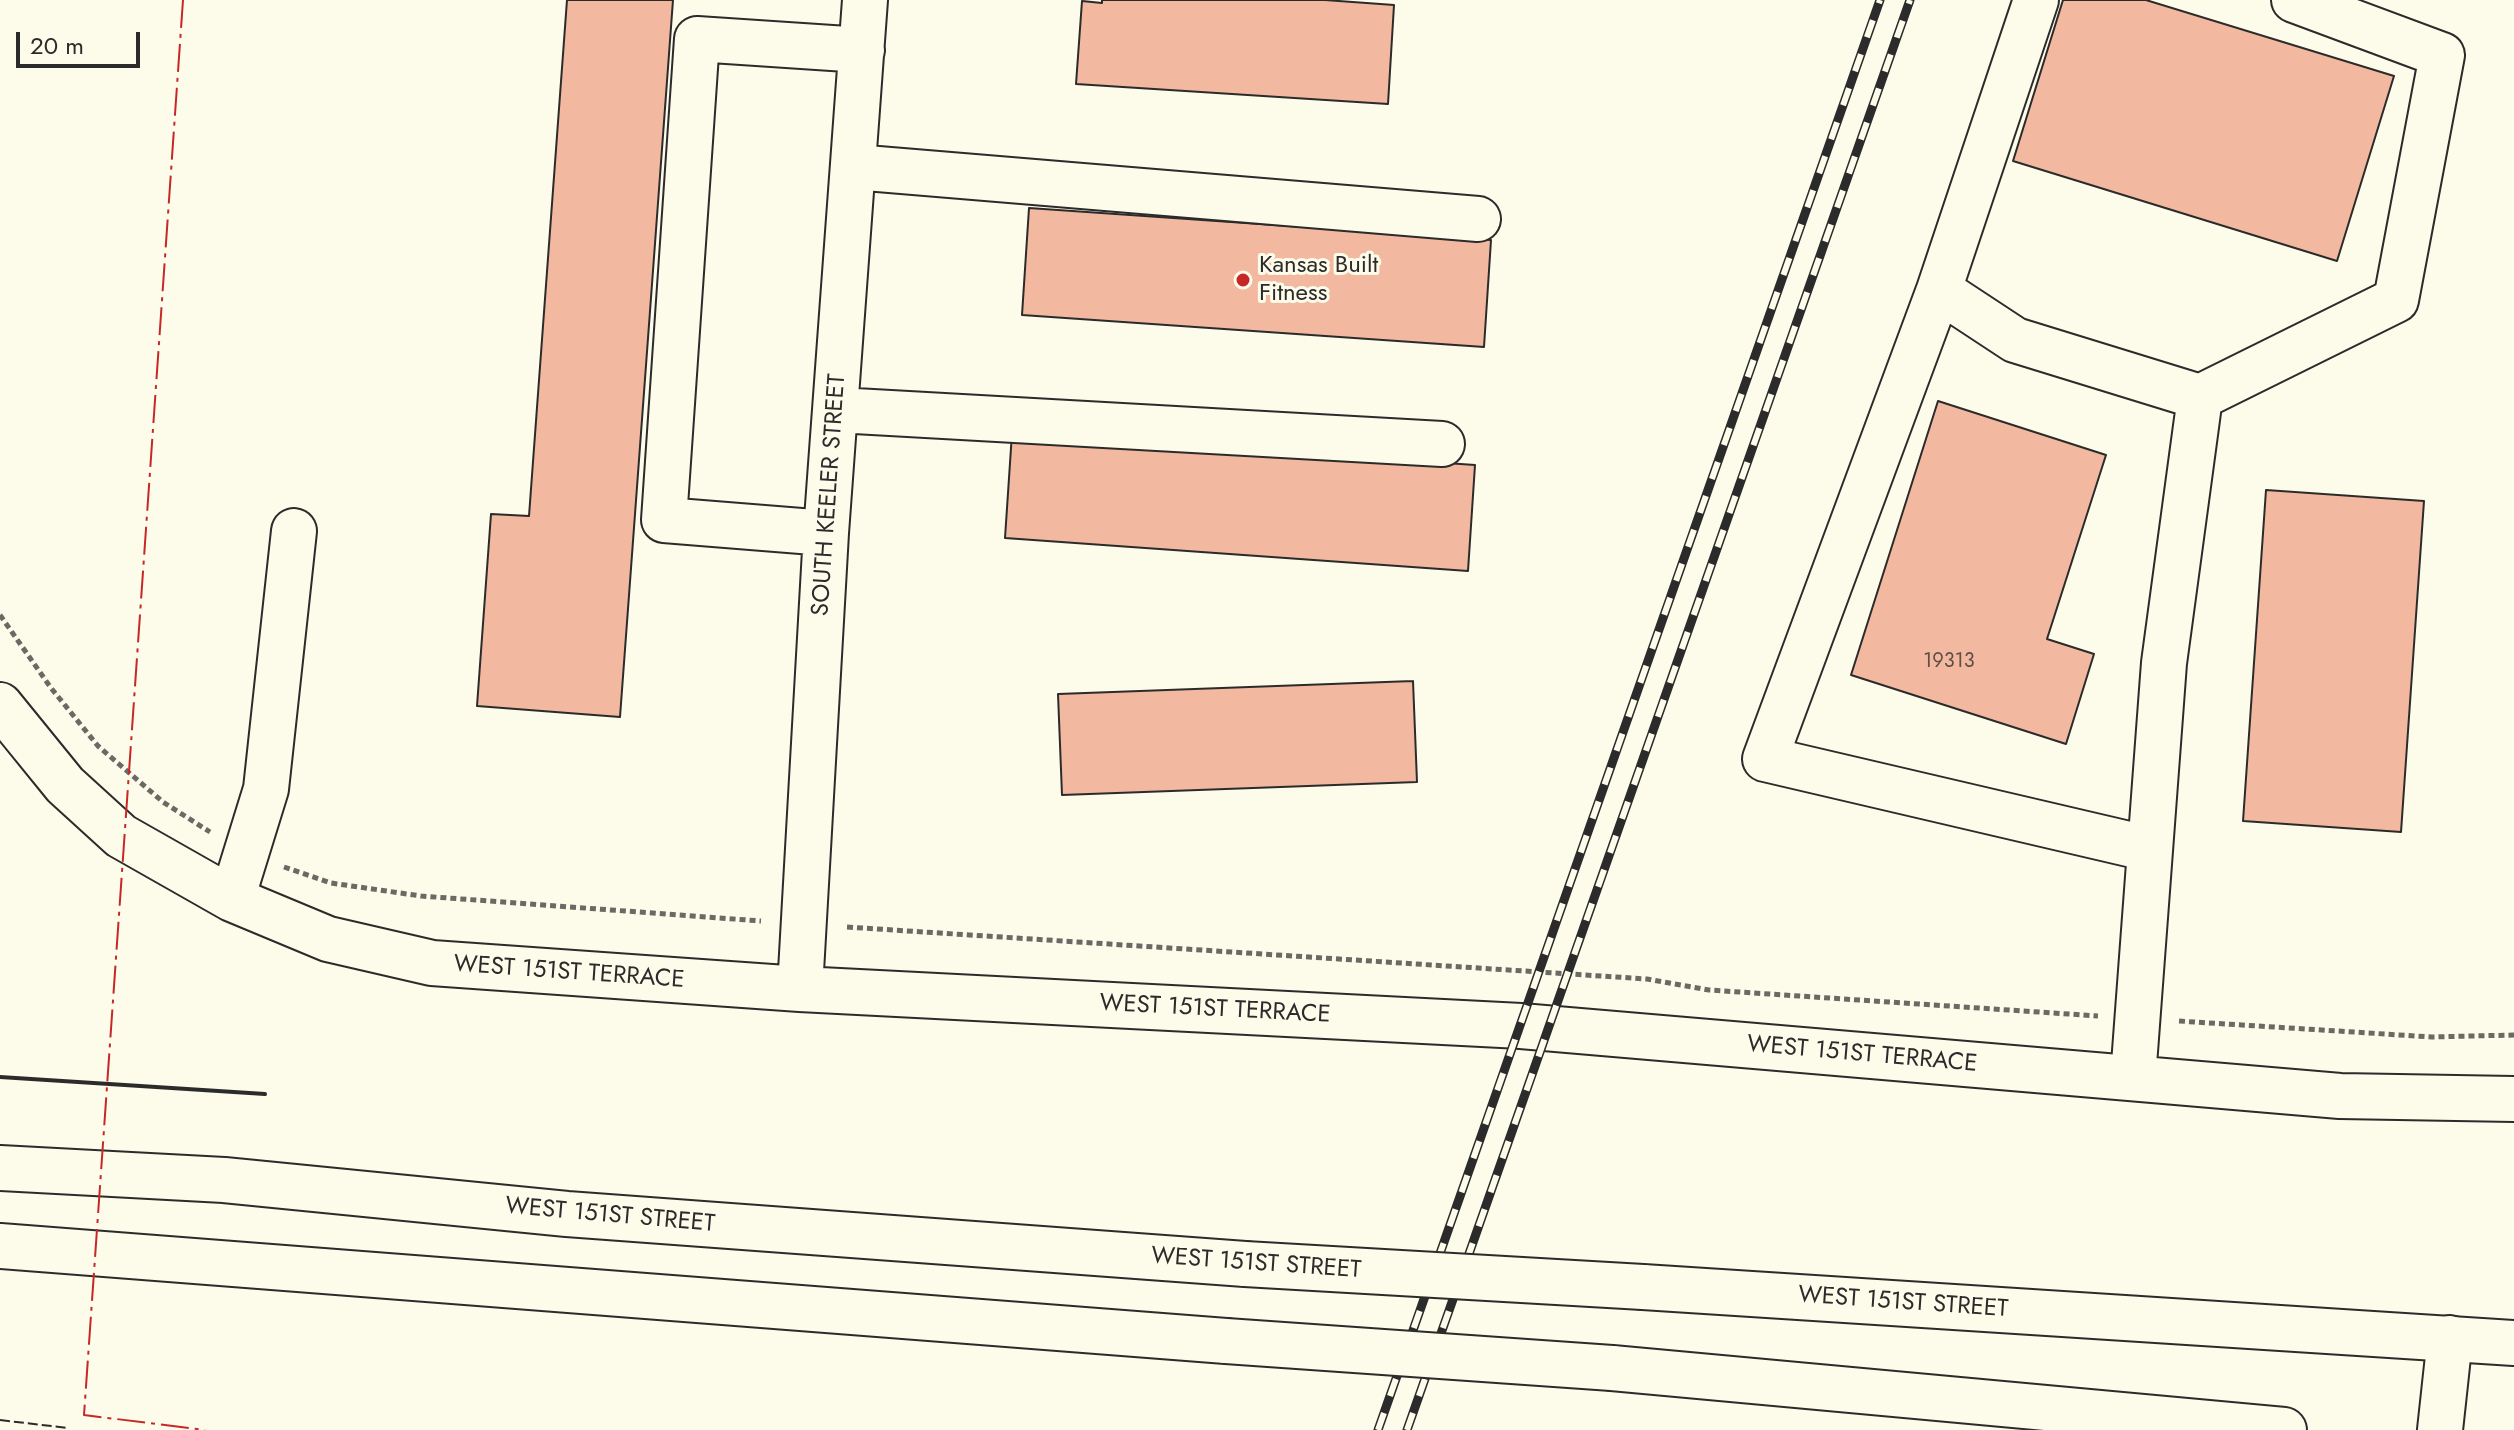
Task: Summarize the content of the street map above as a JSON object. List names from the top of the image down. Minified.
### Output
{"streets":{"main road":["SOUTH KEELER STREET","WEST 151ST TERRACE","WEST 151ST STREET"]},"crossings":[["SOUTH KEELER STREET","WEST 151ST TERRACE"]],"places":["Kansas Built Fitness"],"house_numbers":["19313"],"scale_bar":"20 m"}
